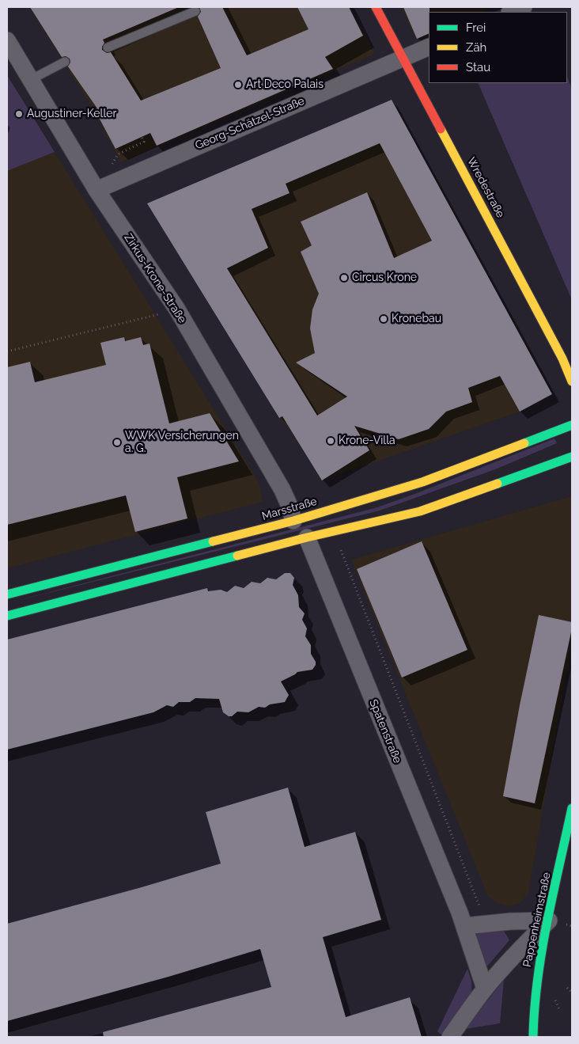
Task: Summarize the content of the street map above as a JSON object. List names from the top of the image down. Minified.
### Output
{"streets":{"main road":["Wredestraße","Marsstraße","Pappenheimstraße"],"street":["Georg-Schätzel-Straße","Zirkus-Krone-Straße","Spatenstraße"]},"crossings":[["Georg-Schätzel-Straße","Wredestraße"],["Georg-Schätzel-Straße","Zirkus-Krone-Straße"],["Zirkus-Krone-Straße","Marsstraße"]],"places":["Art Deco Palais","Augustiner-Keller","Circus Krone","Kronebau","Krone-Villa","WWK Versicherungen a. G."],"legend":["Frei","Zäh","Stau"]}
